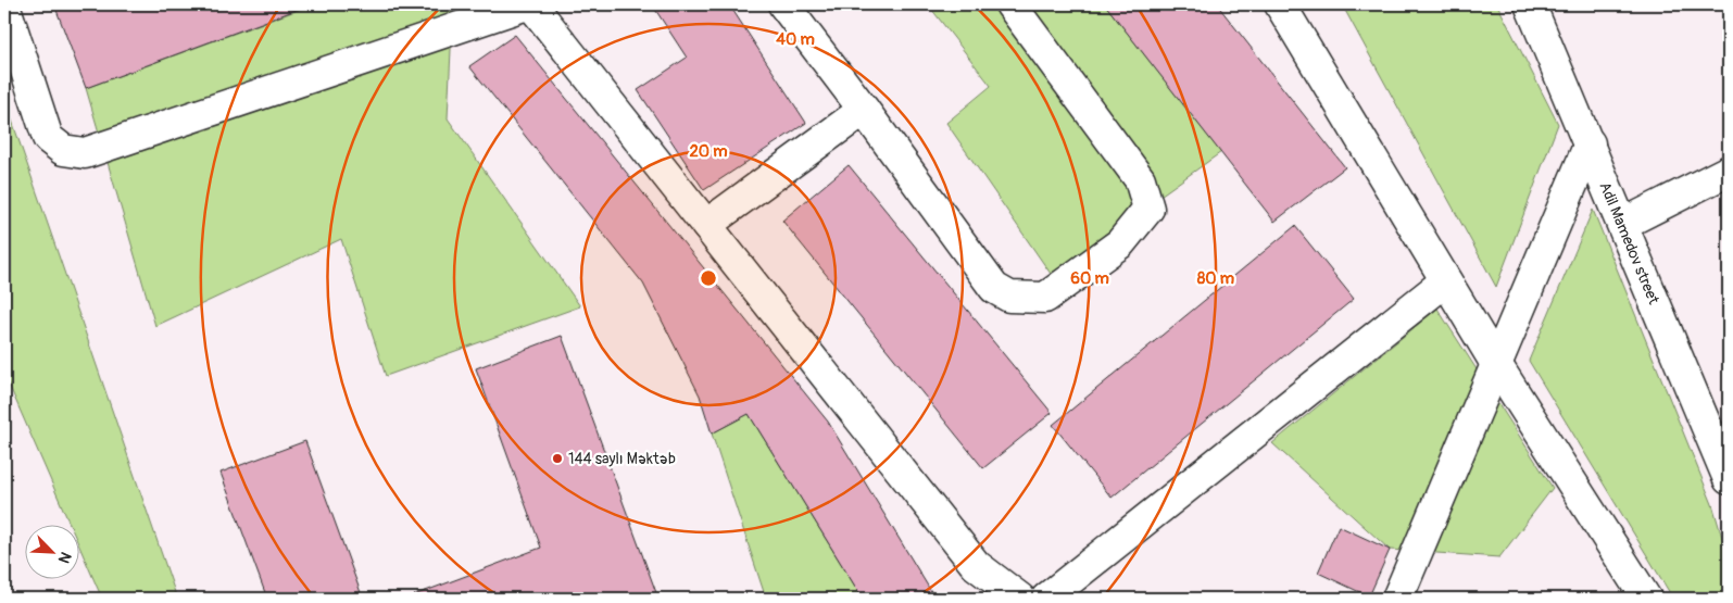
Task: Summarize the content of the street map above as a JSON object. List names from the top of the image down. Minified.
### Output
{"streets":{"street":["Adil Mamedov street"]},"places":["144 saylı Məktəb"],"north":"bottom right","rings":["40 m","20 m","60 m","80 m"]}
